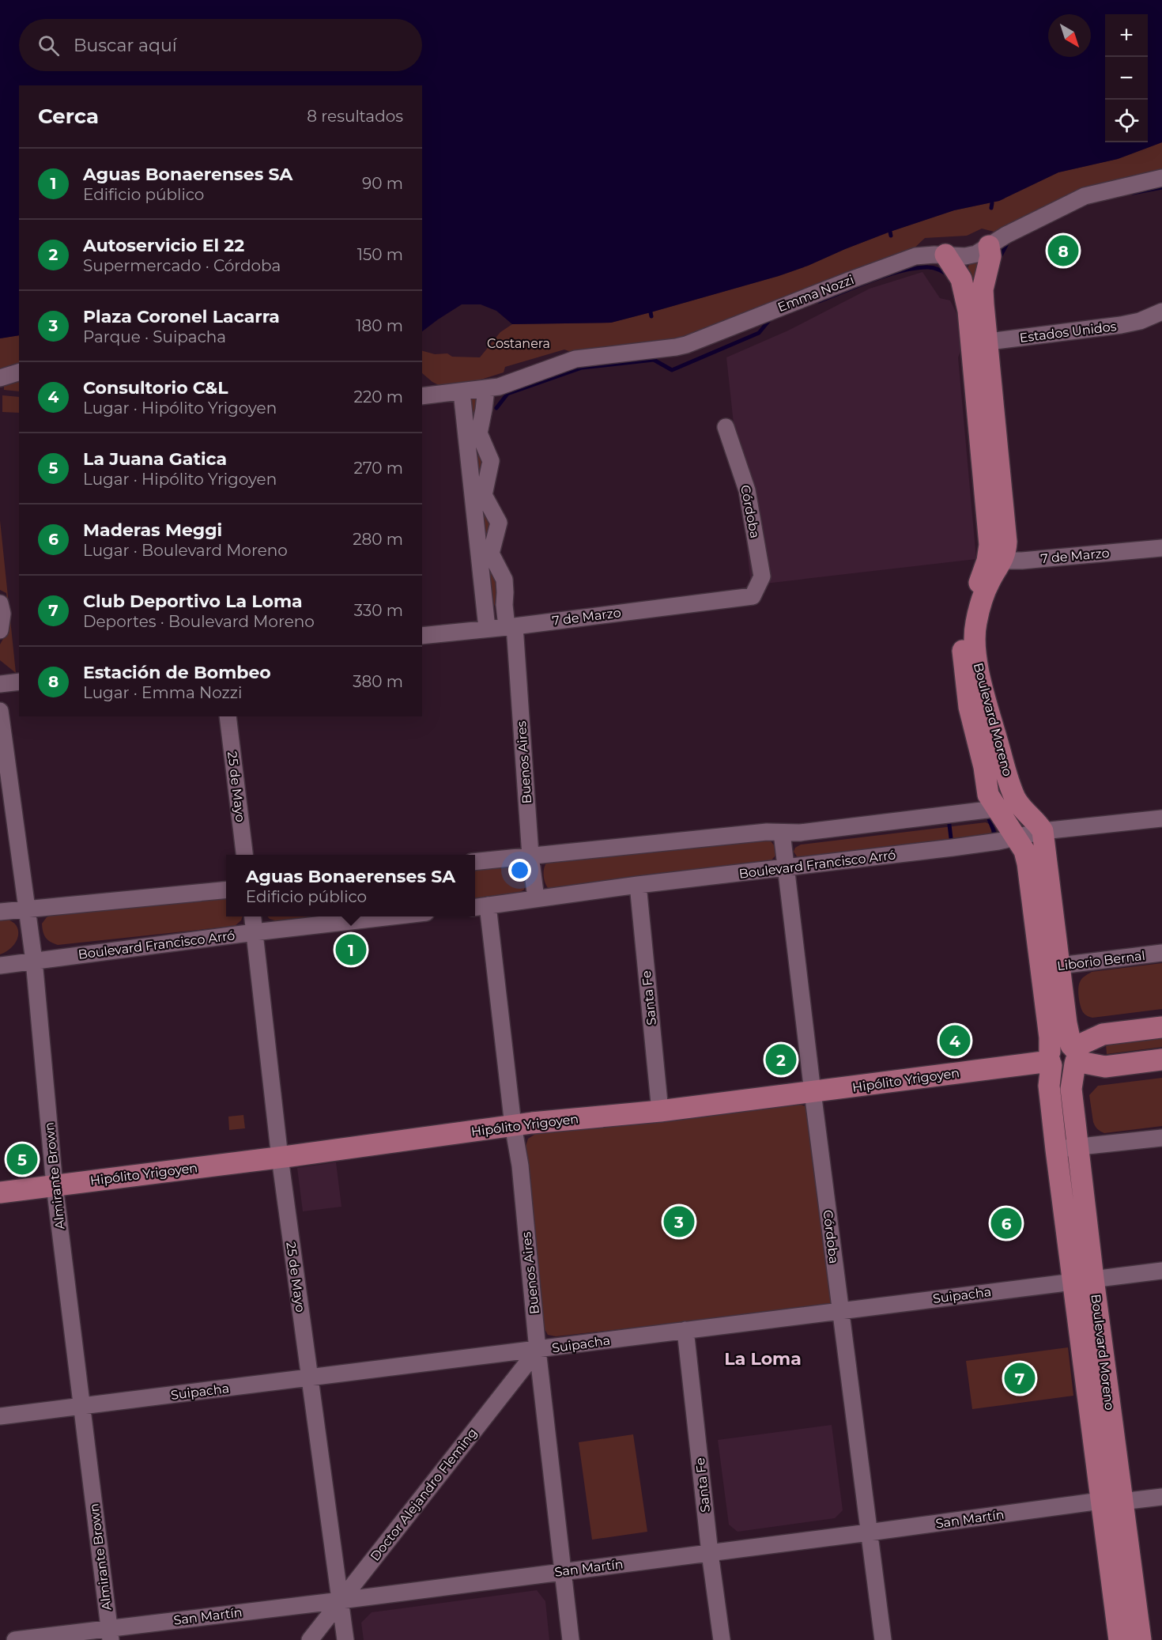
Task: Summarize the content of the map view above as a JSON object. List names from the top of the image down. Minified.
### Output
{"streets":{"main road":["Boulevard Moreno","Hipólito Yrigoyen"],"street":["Emma Nozzi","Estados Unidos","Córdoba","7 de Marzo","Buenos Aires","25 de Mayo","Boulevard Francisco Arró","Liborio Bernal","Santa Fe","Almirante Brown","Suipacha","Doctor Alejandro Fleming","San Martín"]},"crossings":[["Emma Nozzi","Boulevard Moreno"],["Emma Nozzi","Buenos Aires"],["Estados Unidos","Boulevard Moreno"],["Córdoba","7 de Marzo"],["Córdoba","Boulevard Francisco Arró"],["Córdoba","Hipólito Yrigoyen"],["Córdoba","Suipacha"],["Córdoba","San Martín"],["7 de Marzo","Boulevard Moreno"],["7 de Marzo","Buenos Aires"],["Boulevard Moreno","Boulevard Francisco Arró"],["Boulevard Moreno","Liborio Bernal"],["Boulevard Moreno","Hipólito Yrigoyen"],["Boulevard Moreno","Suipacha"],["Boulevard Moreno","San Martín"],["Buenos Aires","Boulevard Francisco Arró"],["Buenos Aires","Hipólito Yrigoyen"],["Buenos Aires","Suipacha"],["Buenos Aires","Doctor Alejandro Fleming"],["Buenos Aires","San Martín"],["25 de Mayo","Boulevard Francisco Arró"],["25 de Mayo","Hipólito Yrigoyen"],["25 de Mayo","Suipacha"],["25 de Mayo","Doctor Alejandro Fleming"],["25 de Mayo","San Martín"],["Boulevard Francisco Arró","Santa Fe"],["Boulevard Francisco Arró","Almirante Brown"],["Santa Fe","Hipólito Yrigoyen"],["Santa Fe","Suipacha"],["Santa Fe","San Martín"],["Hipólito Yrigoyen","Almirante Brown"],["Almirante Brown","Suipacha"],["Almirante Brown","San Martín"],["Suipacha","Doctor Alejandro Fleming"],["Doctor Alejandro Fleming","San Martín"]],"districts":["La Loma"],"parks":["Costanera"],"north":"bottom right","page":{"map_buttons":["+","−"],"search":"Buscar aquí","heading":["Cerca","8 resultados"],"list":[{"mark":"1","name":"Aguas Bonaerenses SA","note":"Edificio público","value":"90 m"},{"mark":"2","name":"Autoservicio El 22","note":"Supermercado · Córdoba","value":"150 m"},{"mark":"3","name":"Plaza Coronel Lacarra","note":"Parque · Suipacha","value":"180 m"},{"mark":"4","name":"Consultorio C&L","note":"Lugar · Hipólito Yrigoyen","value":"220 m"},{"mark":"5","name":"La Juana Gatica","note":"Lugar · Hipólito Yrigoyen","value":"270 m"},{"mark":"6","name":"Maderas Meggi","note":"Lugar · Boulevard Moreno","value":"280 m"},{"mark":"7","name":"Club Deportivo La Loma","note":"Deportes · Boulevard Moreno","value":"330 m"},{"mark":"8","name":"Estación de Bombeo","note":"Lugar · Emma Nozzi","value":"380 m"}],"pins":["8","1","4","2","5","3","6","7"],"popup":["Aguas Bonaerenses SA","Edificio público"]}}
